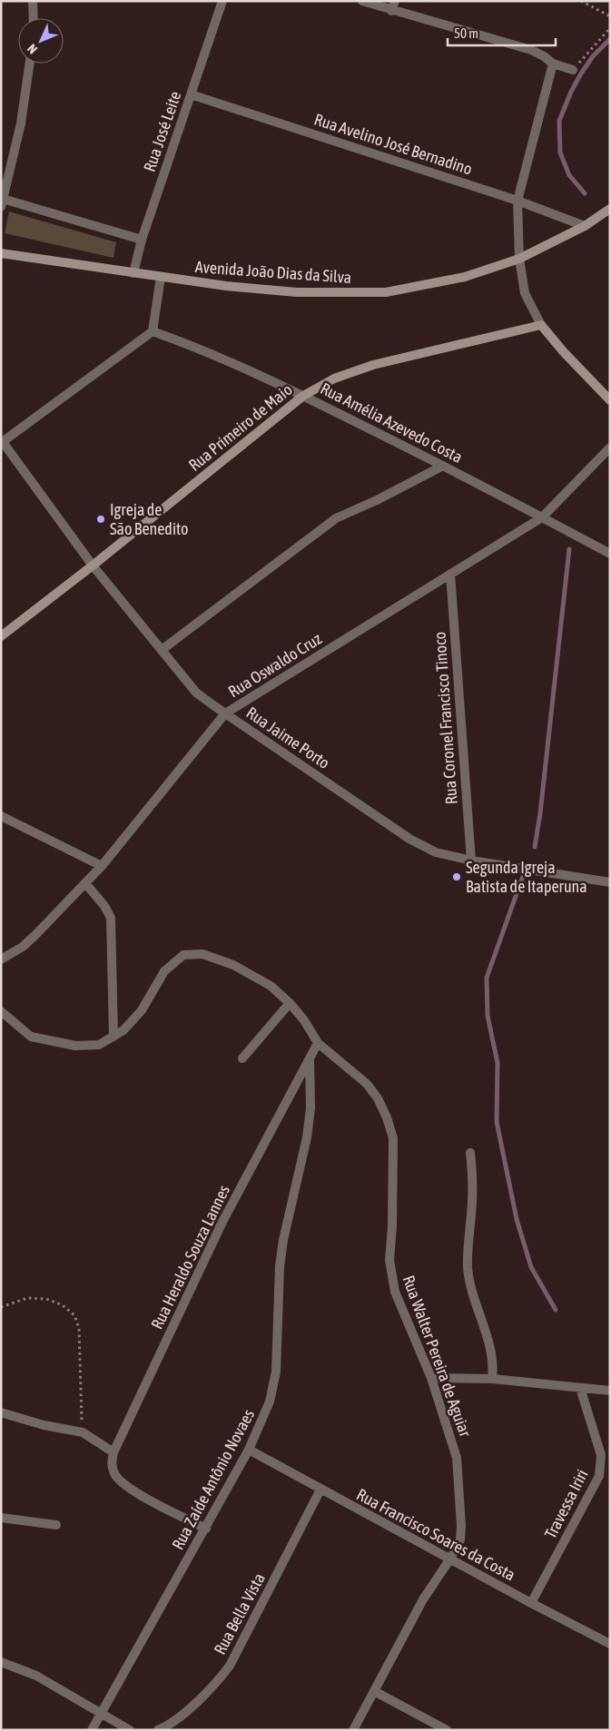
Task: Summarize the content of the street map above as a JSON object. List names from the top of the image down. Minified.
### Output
{"streets":{"main road":["Avenida João Dias da Silva","Rua Primeiro de Maio"],"street":["Rua José Leite","Rua Avelino José Bernadino","Rua Amélia Azevedo Costa","Rua Oswaldo Cruz","Rua Coronel Francisco Tinoco","Rua Jaime Porto","Rua Heraldo Souza Lannes","Rua Walter Pereira de Aguiar","Rua Zaíde Antônio Novaes","Travessa Iriri","Rua Francisco Soares da Costa","Rua Bella Vista"]},"crossings":[["Rua José Leite","Rua Avelino José Bernadino"],["Rua José Leite","Avenida João Dias da Silva"],["Rua Avelino José Bernadino","Avenida João Dias da Silva"],["Rua Amélia Azevedo Costa","Rua Primeiro de Maio"],["Rua Amélia Azevedo Costa","Rua Oswaldo Cruz"],["Rua Primeiro de Maio","Rua Jaime Porto"],["Rua Oswaldo Cruz","Rua Coronel Francisco Tinoco"],["Rua Oswaldo Cruz","Rua Jaime Porto"],["Rua Coronel Francisco Tinoco","Rua Jaime Porto"],["Rua Heraldo Souza Lannes","Rua Walter Pereira de Aguiar"],["Rua Heraldo Souza Lannes","Rua Zaíde Antônio Novaes"],["Rua Walter Pereira de Aguiar","Rua Francisco Soares da Costa"],["Rua Zaíde Antônio Novaes","Rua Francisco Soares da Costa"],["Travessa Iriri","Rua Francisco Soares da Costa"],["Rua Francisco Soares da Costa","Rua Bella Vista"]],"places":["Igreja de São Benedito","Segunda Igreja Batista de Itaperuna"],"scale_bar":"50 m","north":"bottom left"}
